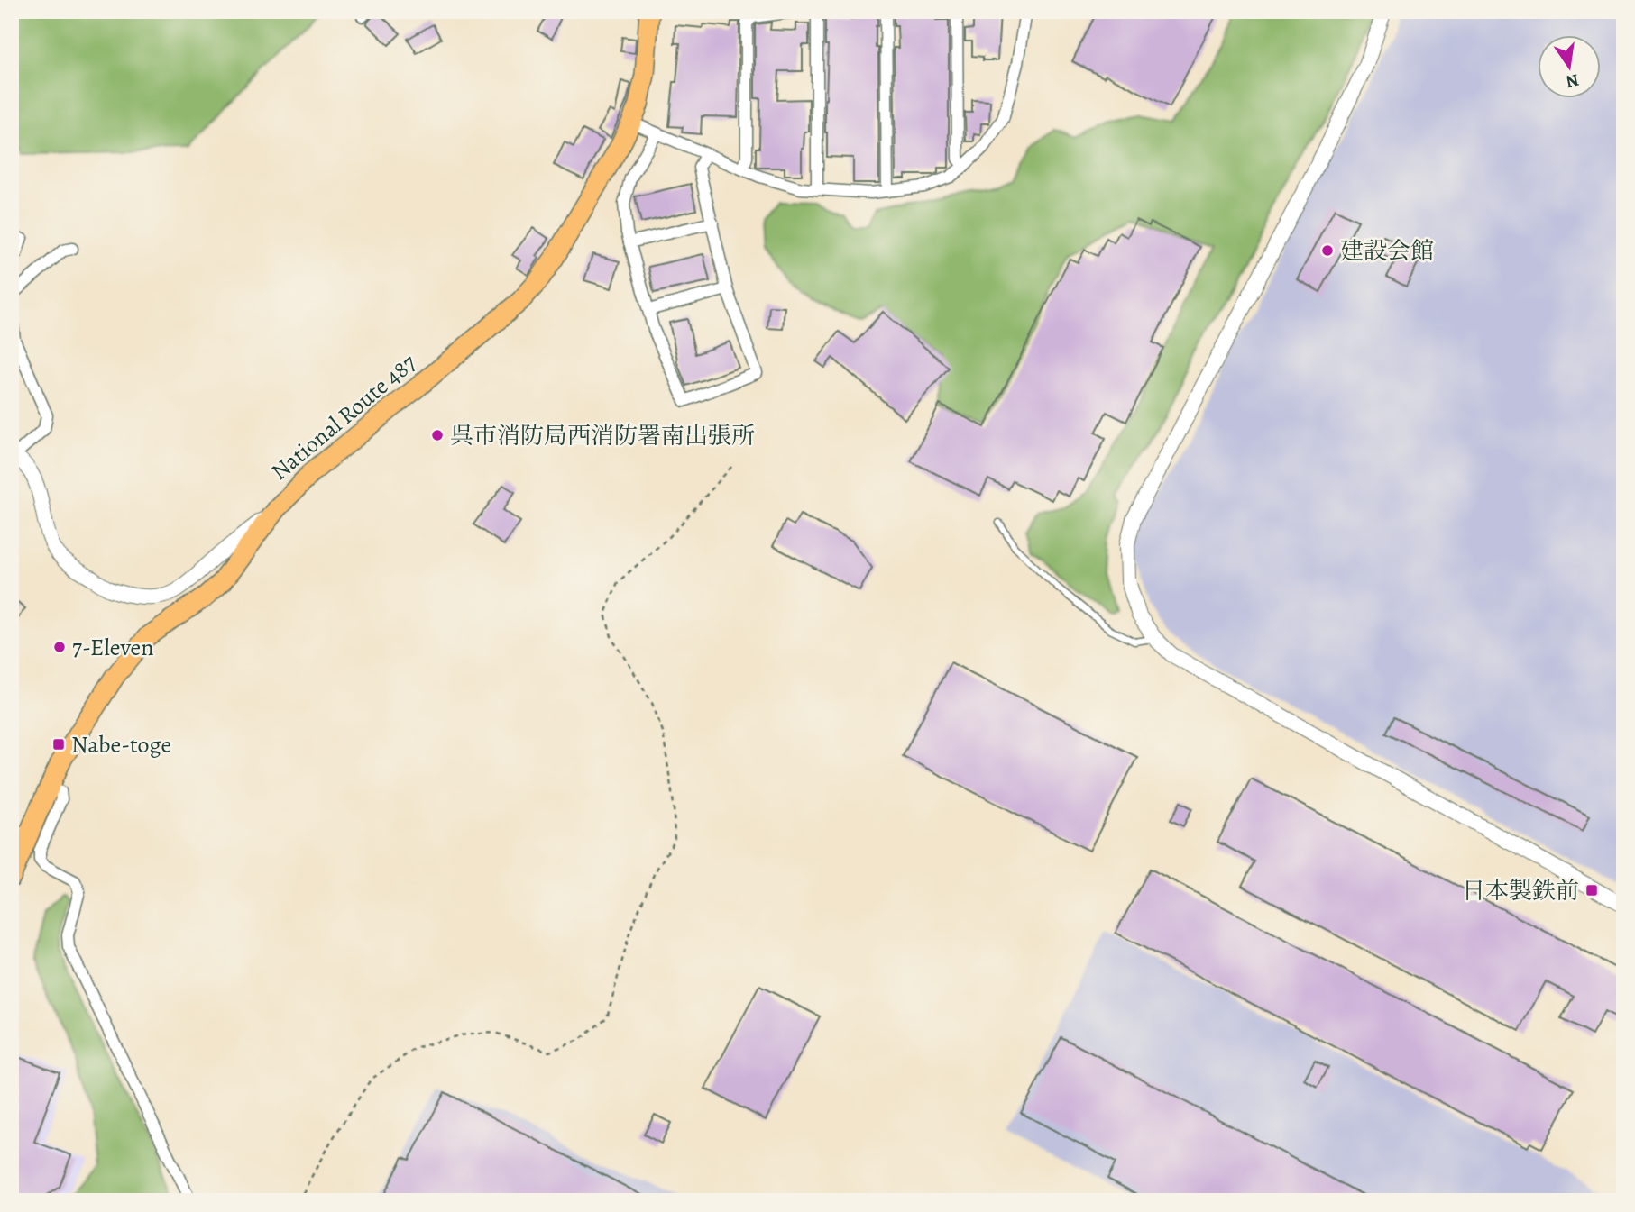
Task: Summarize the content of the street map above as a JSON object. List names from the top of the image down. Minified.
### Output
{"streets":{"highway":["National Route 487"]},"places":{"other":["建設会館","呉市消防局西消防署南出張所","7-Eleven"],"transit":["Nabe-toge","日本製鉄前"]},"north":"bottom"}
